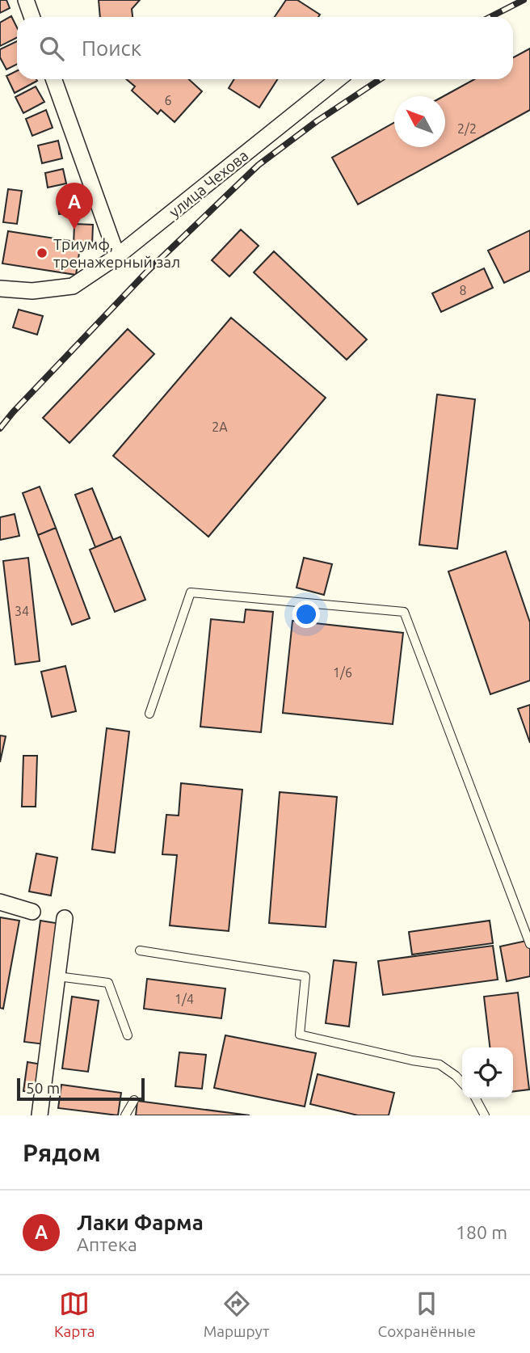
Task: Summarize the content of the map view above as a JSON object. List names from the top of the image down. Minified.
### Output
{"streets":{"street":["улица Чехова"]},"places":["Триумф, тренажерный зал"],"house_numbers":["6","2/2","8","2А","34","1/6","1/4"],"scale_bar":"50 m","north":"top left","page":{"search":"Поиск","pins":"A","scale":"50 m","heading":"Рядом","list":[{"mark":"A","name":"Лаки Фарма","note":"Аптека","value":"180 m"}],"nav":["Карта","Маршрут","Сохранённые"]}}
